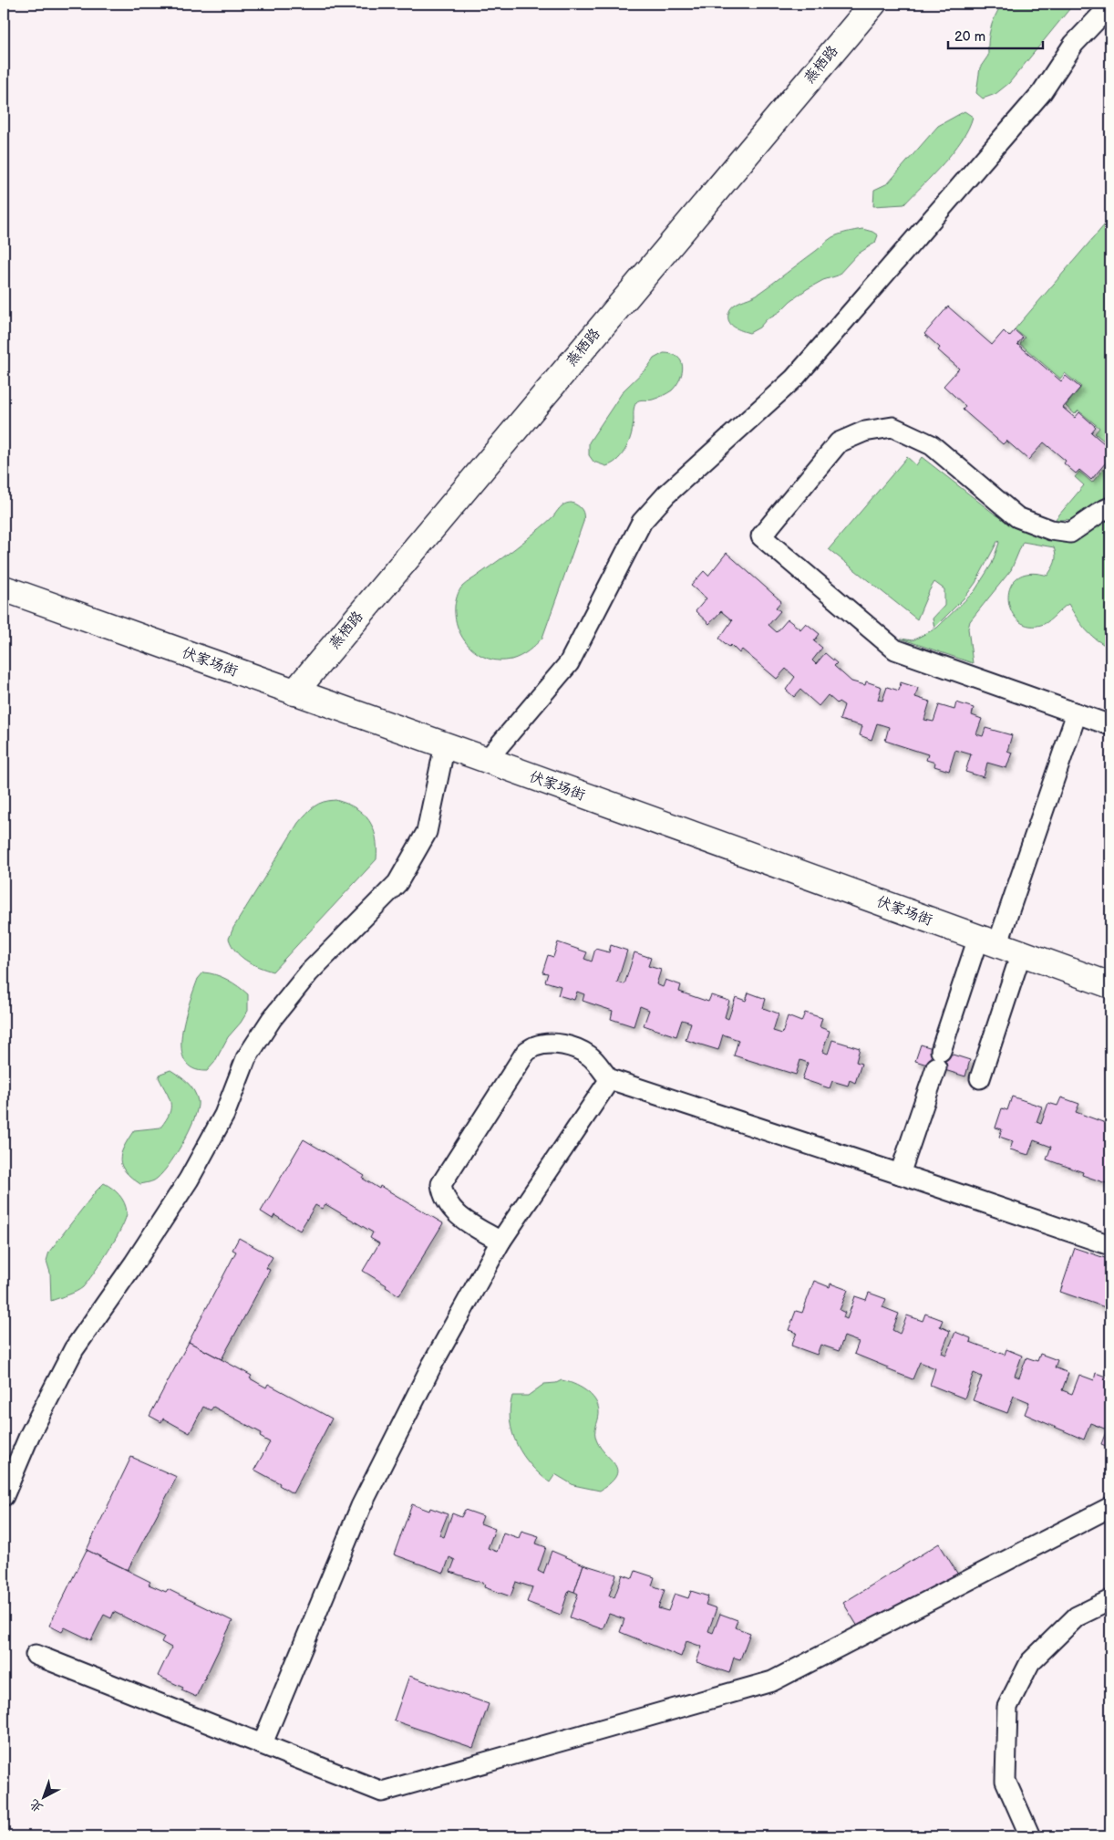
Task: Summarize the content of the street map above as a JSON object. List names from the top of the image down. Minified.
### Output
{"streets":{"street":["燕栖路","伏家场街"]},"crossings":[["燕栖路","伏家场街"]],"scale_bar":"20 m","north":"bottom left"}
